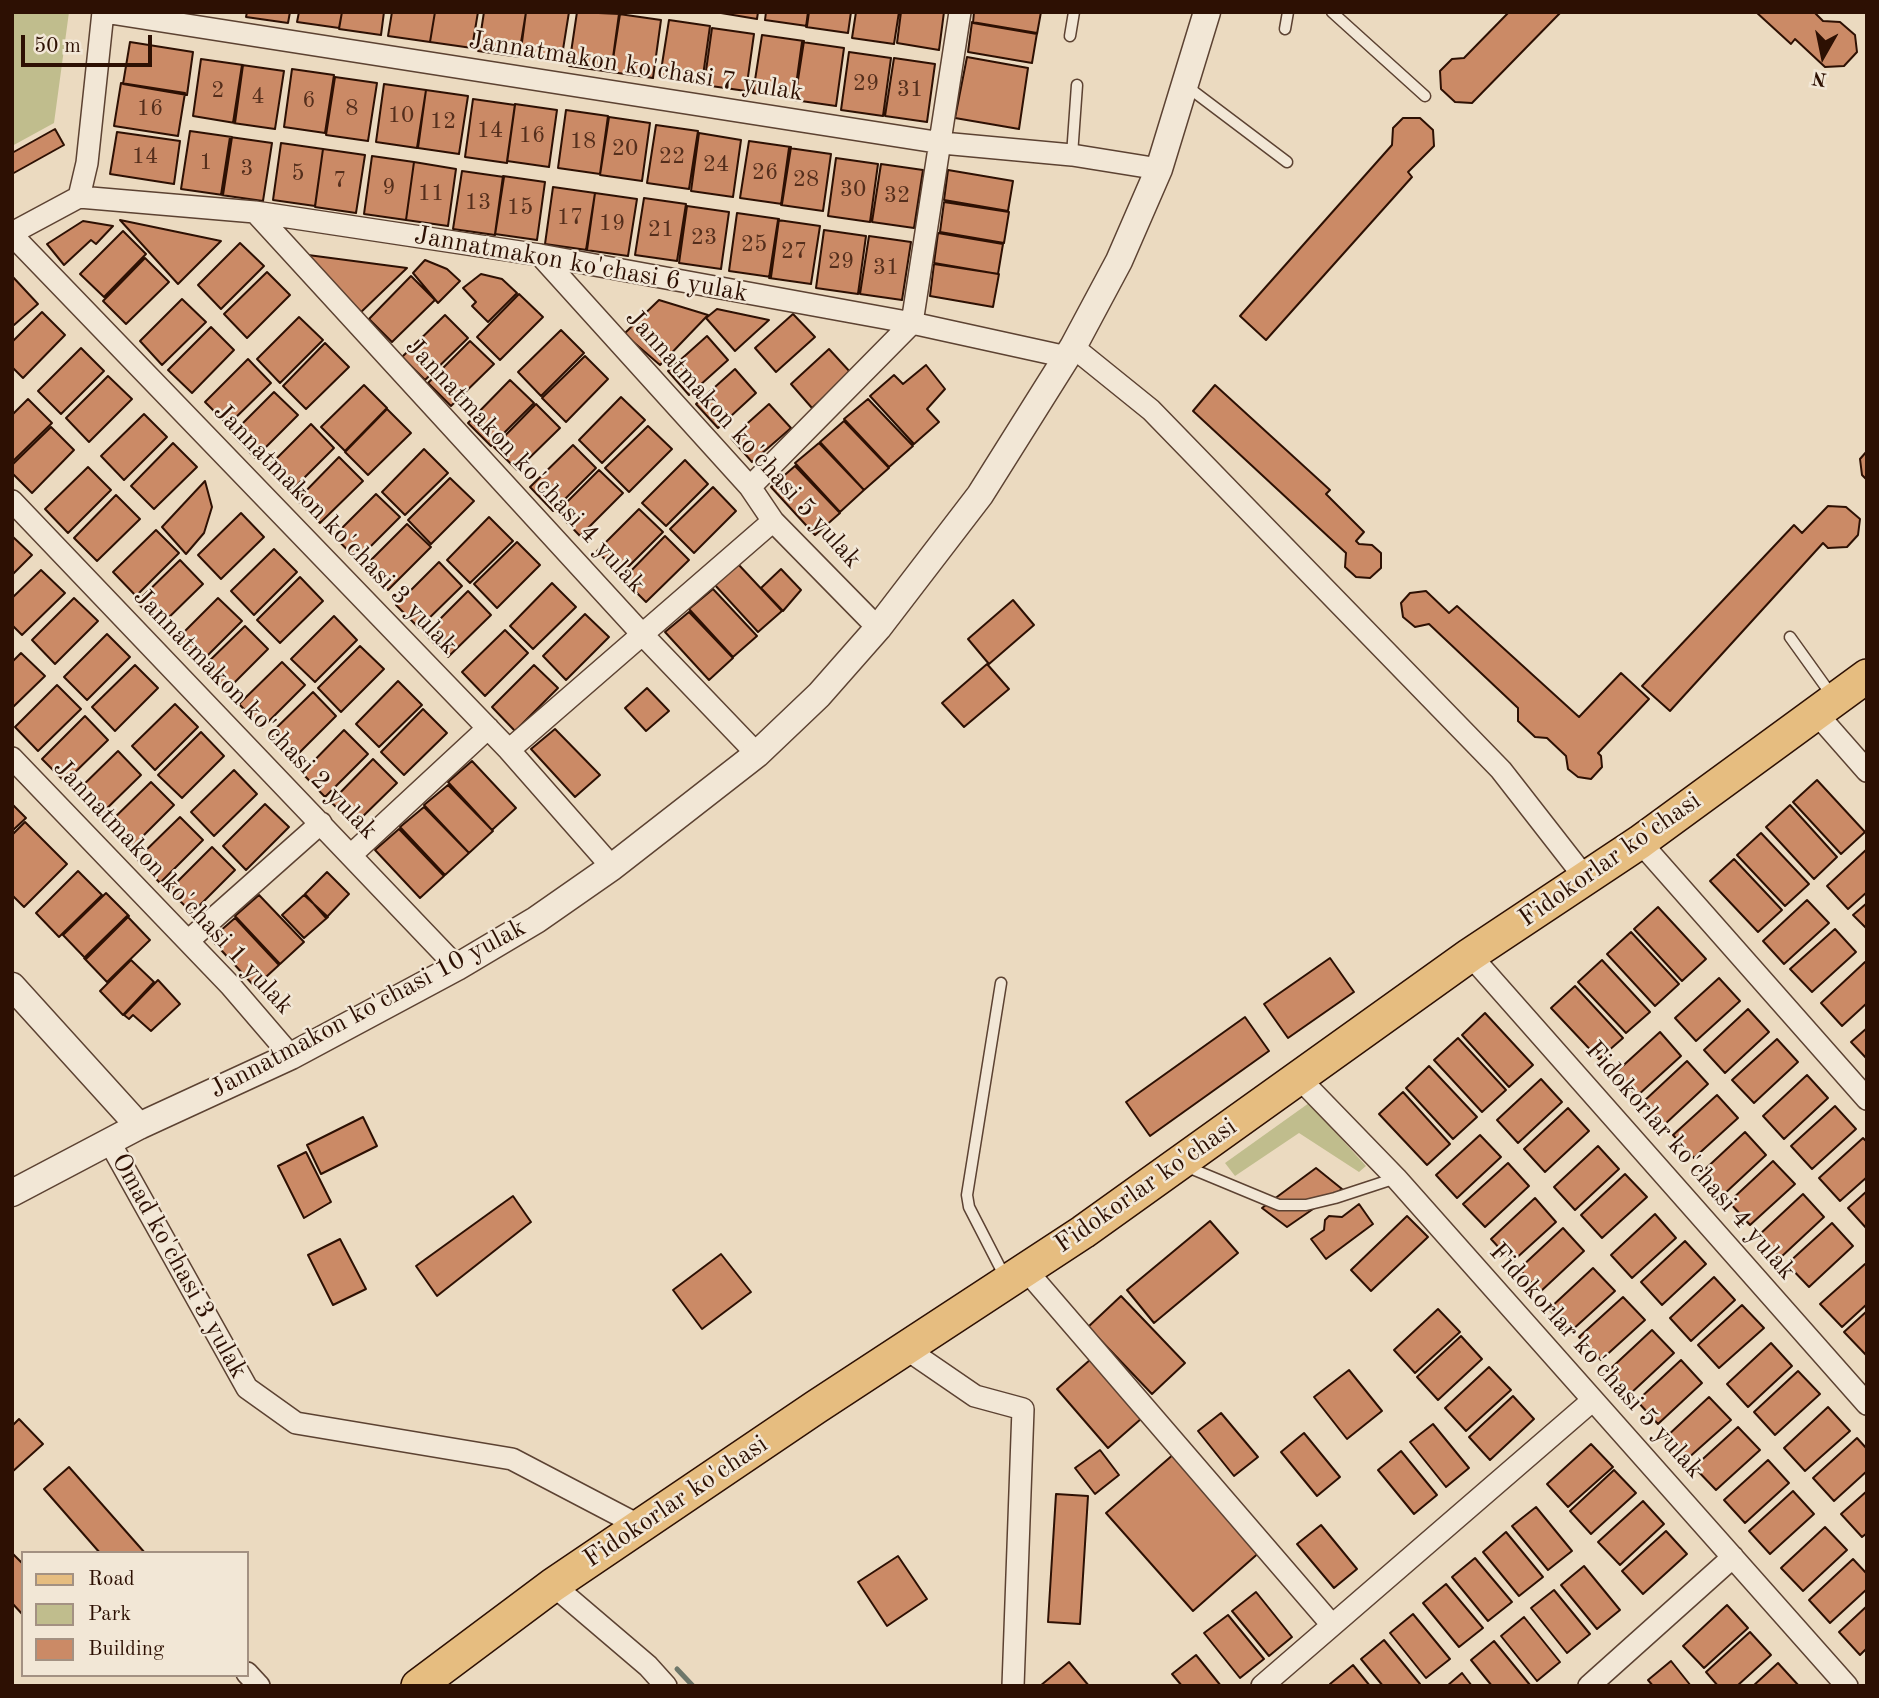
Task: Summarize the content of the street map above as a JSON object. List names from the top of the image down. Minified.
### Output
{"streets":{"main road":["Fidokorlar ko'chasi"],"street":["Jannatmakon ko'chasi 7 yulak","Jannatmakon ko'chasi 6 yulak","Jannatmakon ko'chasi 5 yulak","Jannatmakon ko'chasi 4 yulak","Jannatmakon ko'chasi 3 yulak","Jannatmakon ko'chasi 2 yulak","Jannatmakon ko'chasi 1 yulak","Jannatmakon ko'chasi 10 yulak","Fidokorlar ko'chasi 4 yulak","Omad ko'chasi 3 yulak","Fidokorlar ko'chasi 5 yulak"]},"crossings":[["Jannatmakon ko'chasi 7 yulak","Jannatmakon ko'chasi 10 yulak"],["Jannatmakon ko'chasi 6 yulak","Jannatmakon ko'chasi 5 yulak"],["Jannatmakon ko'chasi 6 yulak","Jannatmakon ko'chasi 4 yulak"],["Jannatmakon ko'chasi 6 yulak","Jannatmakon ko'chasi 10 yulak"],["Jannatmakon ko'chasi 5 yulak","Jannatmakon ko'chasi 10 yulak"],["Jannatmakon ko'chasi 4 yulak","Jannatmakon ko'chasi 10 yulak"],["Jannatmakon ko'chasi 3 yulak","Jannatmakon ko'chasi 10 yulak"],["Jannatmakon ko'chasi 2 yulak","Jannatmakon ko'chasi 10 yulak"],["Fidokorlar ko'chasi","Fidokorlar ko'chasi 4 yulak"],["Fidokorlar ko'chasi","Omad ko'chasi 3 yulak"],["Fidokorlar ko'chasi","Fidokorlar ko'chasi 5 yulak"],["Jannatmakon ko'chasi 1 yulak","Jannatmakon ko'chasi 10 yulak"],["Jannatmakon ko'chasi 10 yulak","Omad ko'chasi 3 yulak"]],"house_numbers":["29","31","2","4","6","16","8","10","12","14","16","18","20","14","22","1","24","3","26","5","28","7","9","30","11","32","13","15","17","19","21","23","25","27","29","31"],"legend":["Road","Park","Building"],"scale_bar":"50 m","north":"bottom"}
